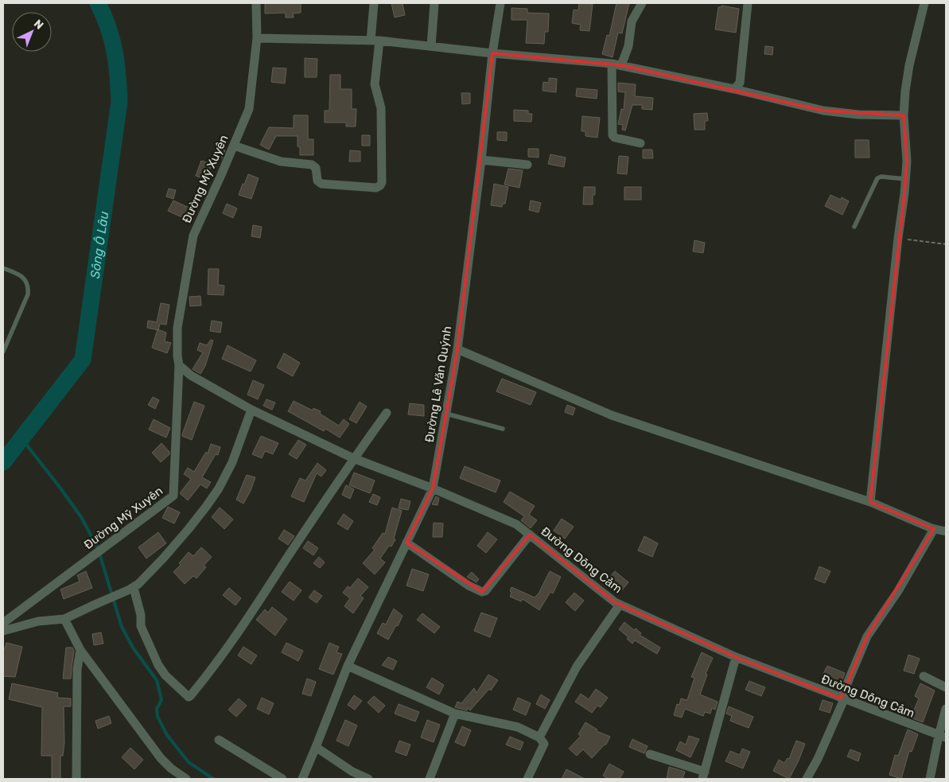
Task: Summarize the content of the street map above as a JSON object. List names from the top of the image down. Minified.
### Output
{"streets":{"street":["Đường Mỹ Xuyên","Đường Lê Văn Quýnh","Đường Dõng Cảm"]},"crossings":[["Đường Lê Văn Quýnh","Đường Dõng Cảm"]],"water":["Sông Ô Lâu"],"north":"top right"}
